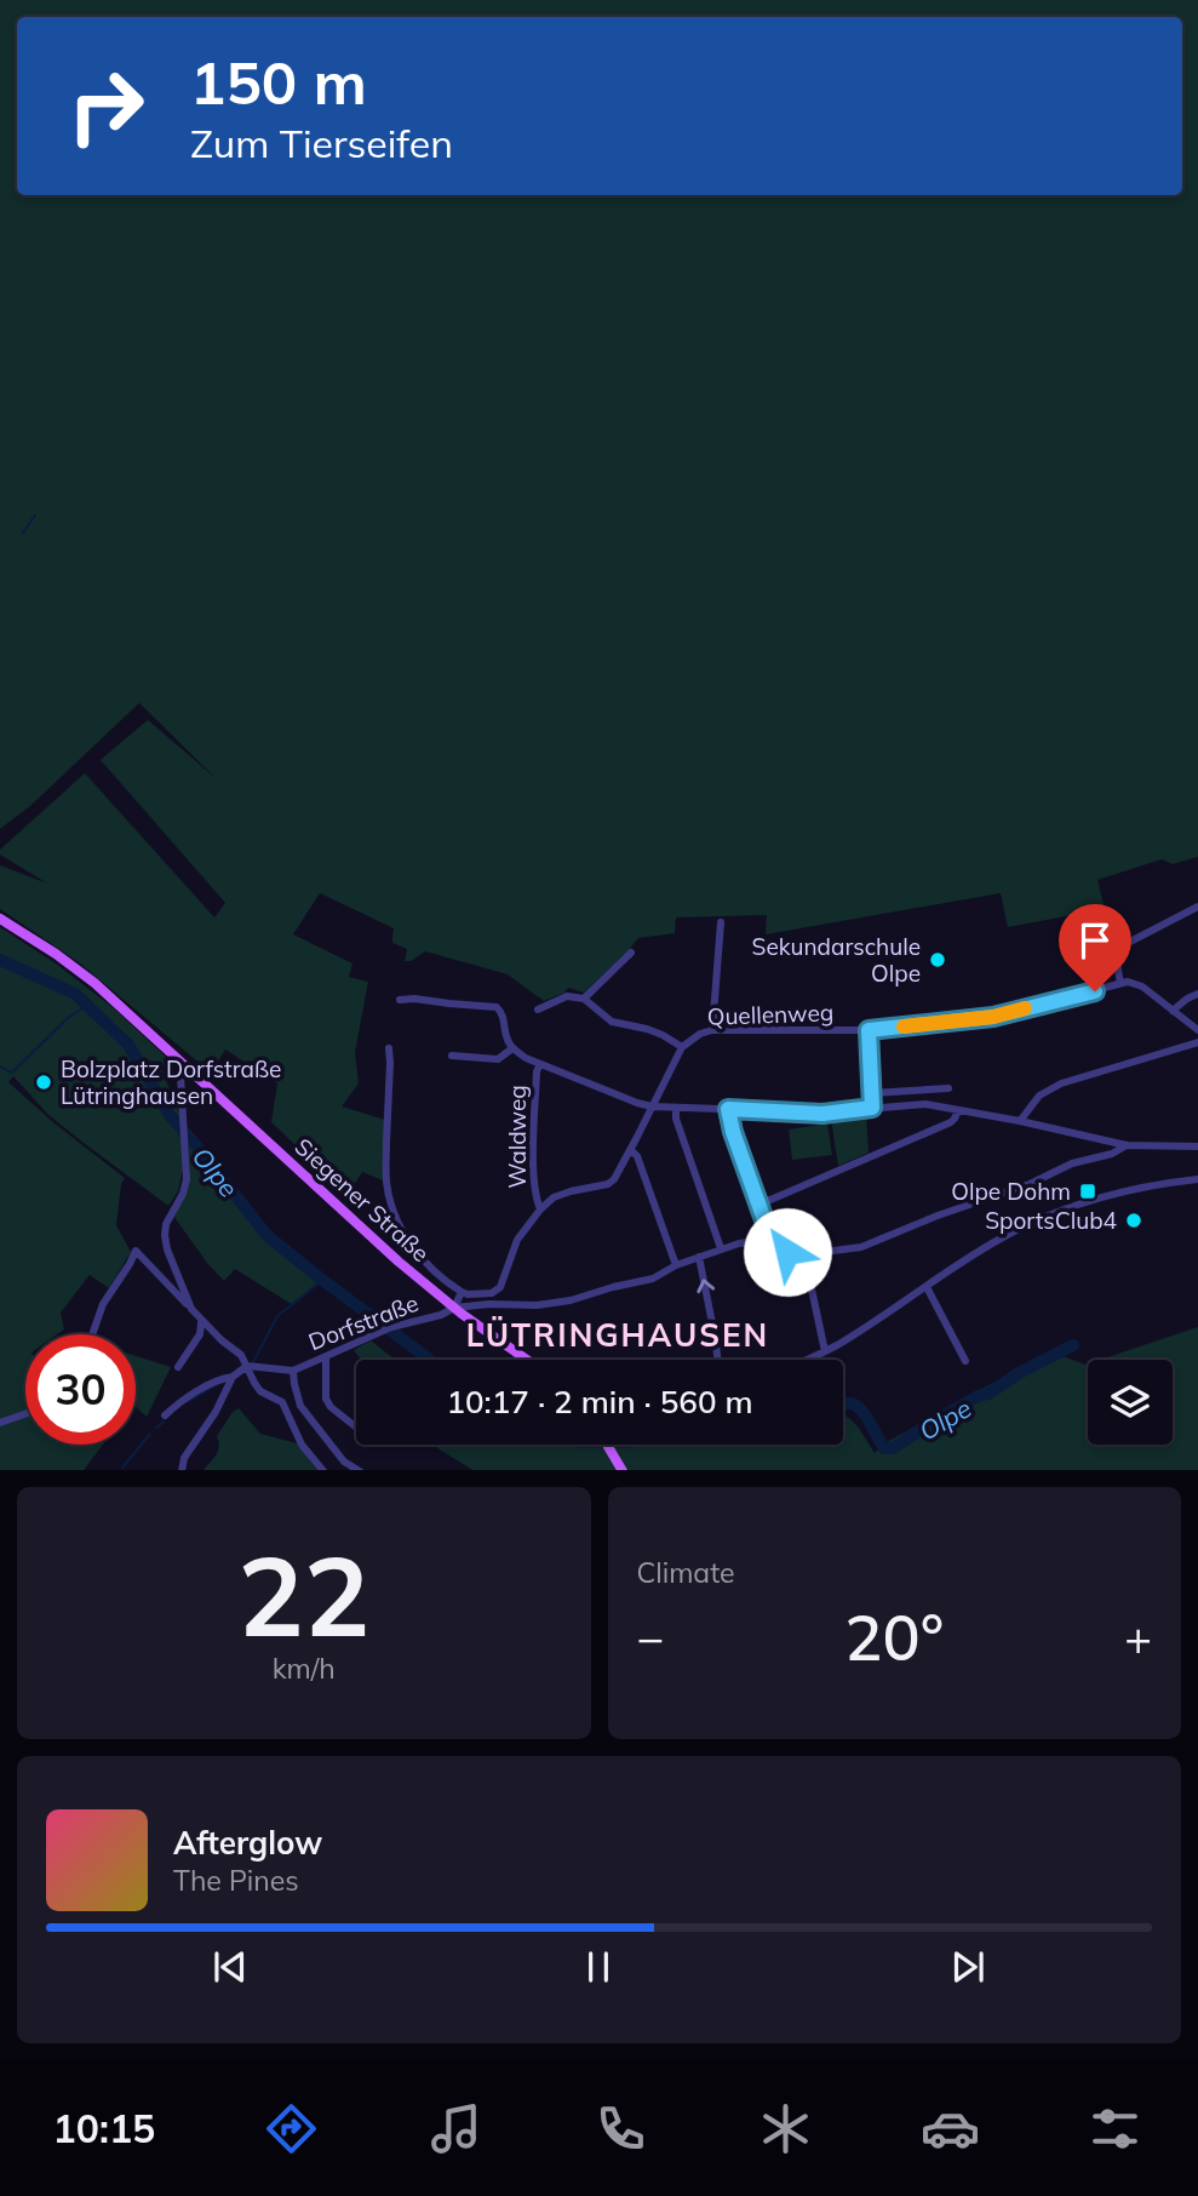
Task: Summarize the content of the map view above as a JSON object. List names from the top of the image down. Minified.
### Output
{"streets":{"main road":["Siegener Straße"],"street":["Quellenweg","Waldweg","Dorfstraße"]},"crossings":[["Siegener Straße","Dorfstraße"]],"districts":["LÜTRINGHAUSEN"],"water":["Olpe"],"places":{"other":["Sekundarschule Olpe","Bolzplatz Dorfstraße Lütringhausen","SportsClub4"],"transit":["Olpe Dohm"]},"page":{"turn":["150 m","Zum Tierseifen"],"limit":"30","trip":"10:17 · 2 min · 560 m","tile":[["22","km/h"],"Climate"],"heat":["−","20°","+"],"song":["Afterglow","The Pines"],"tabs":"10:15"}}
